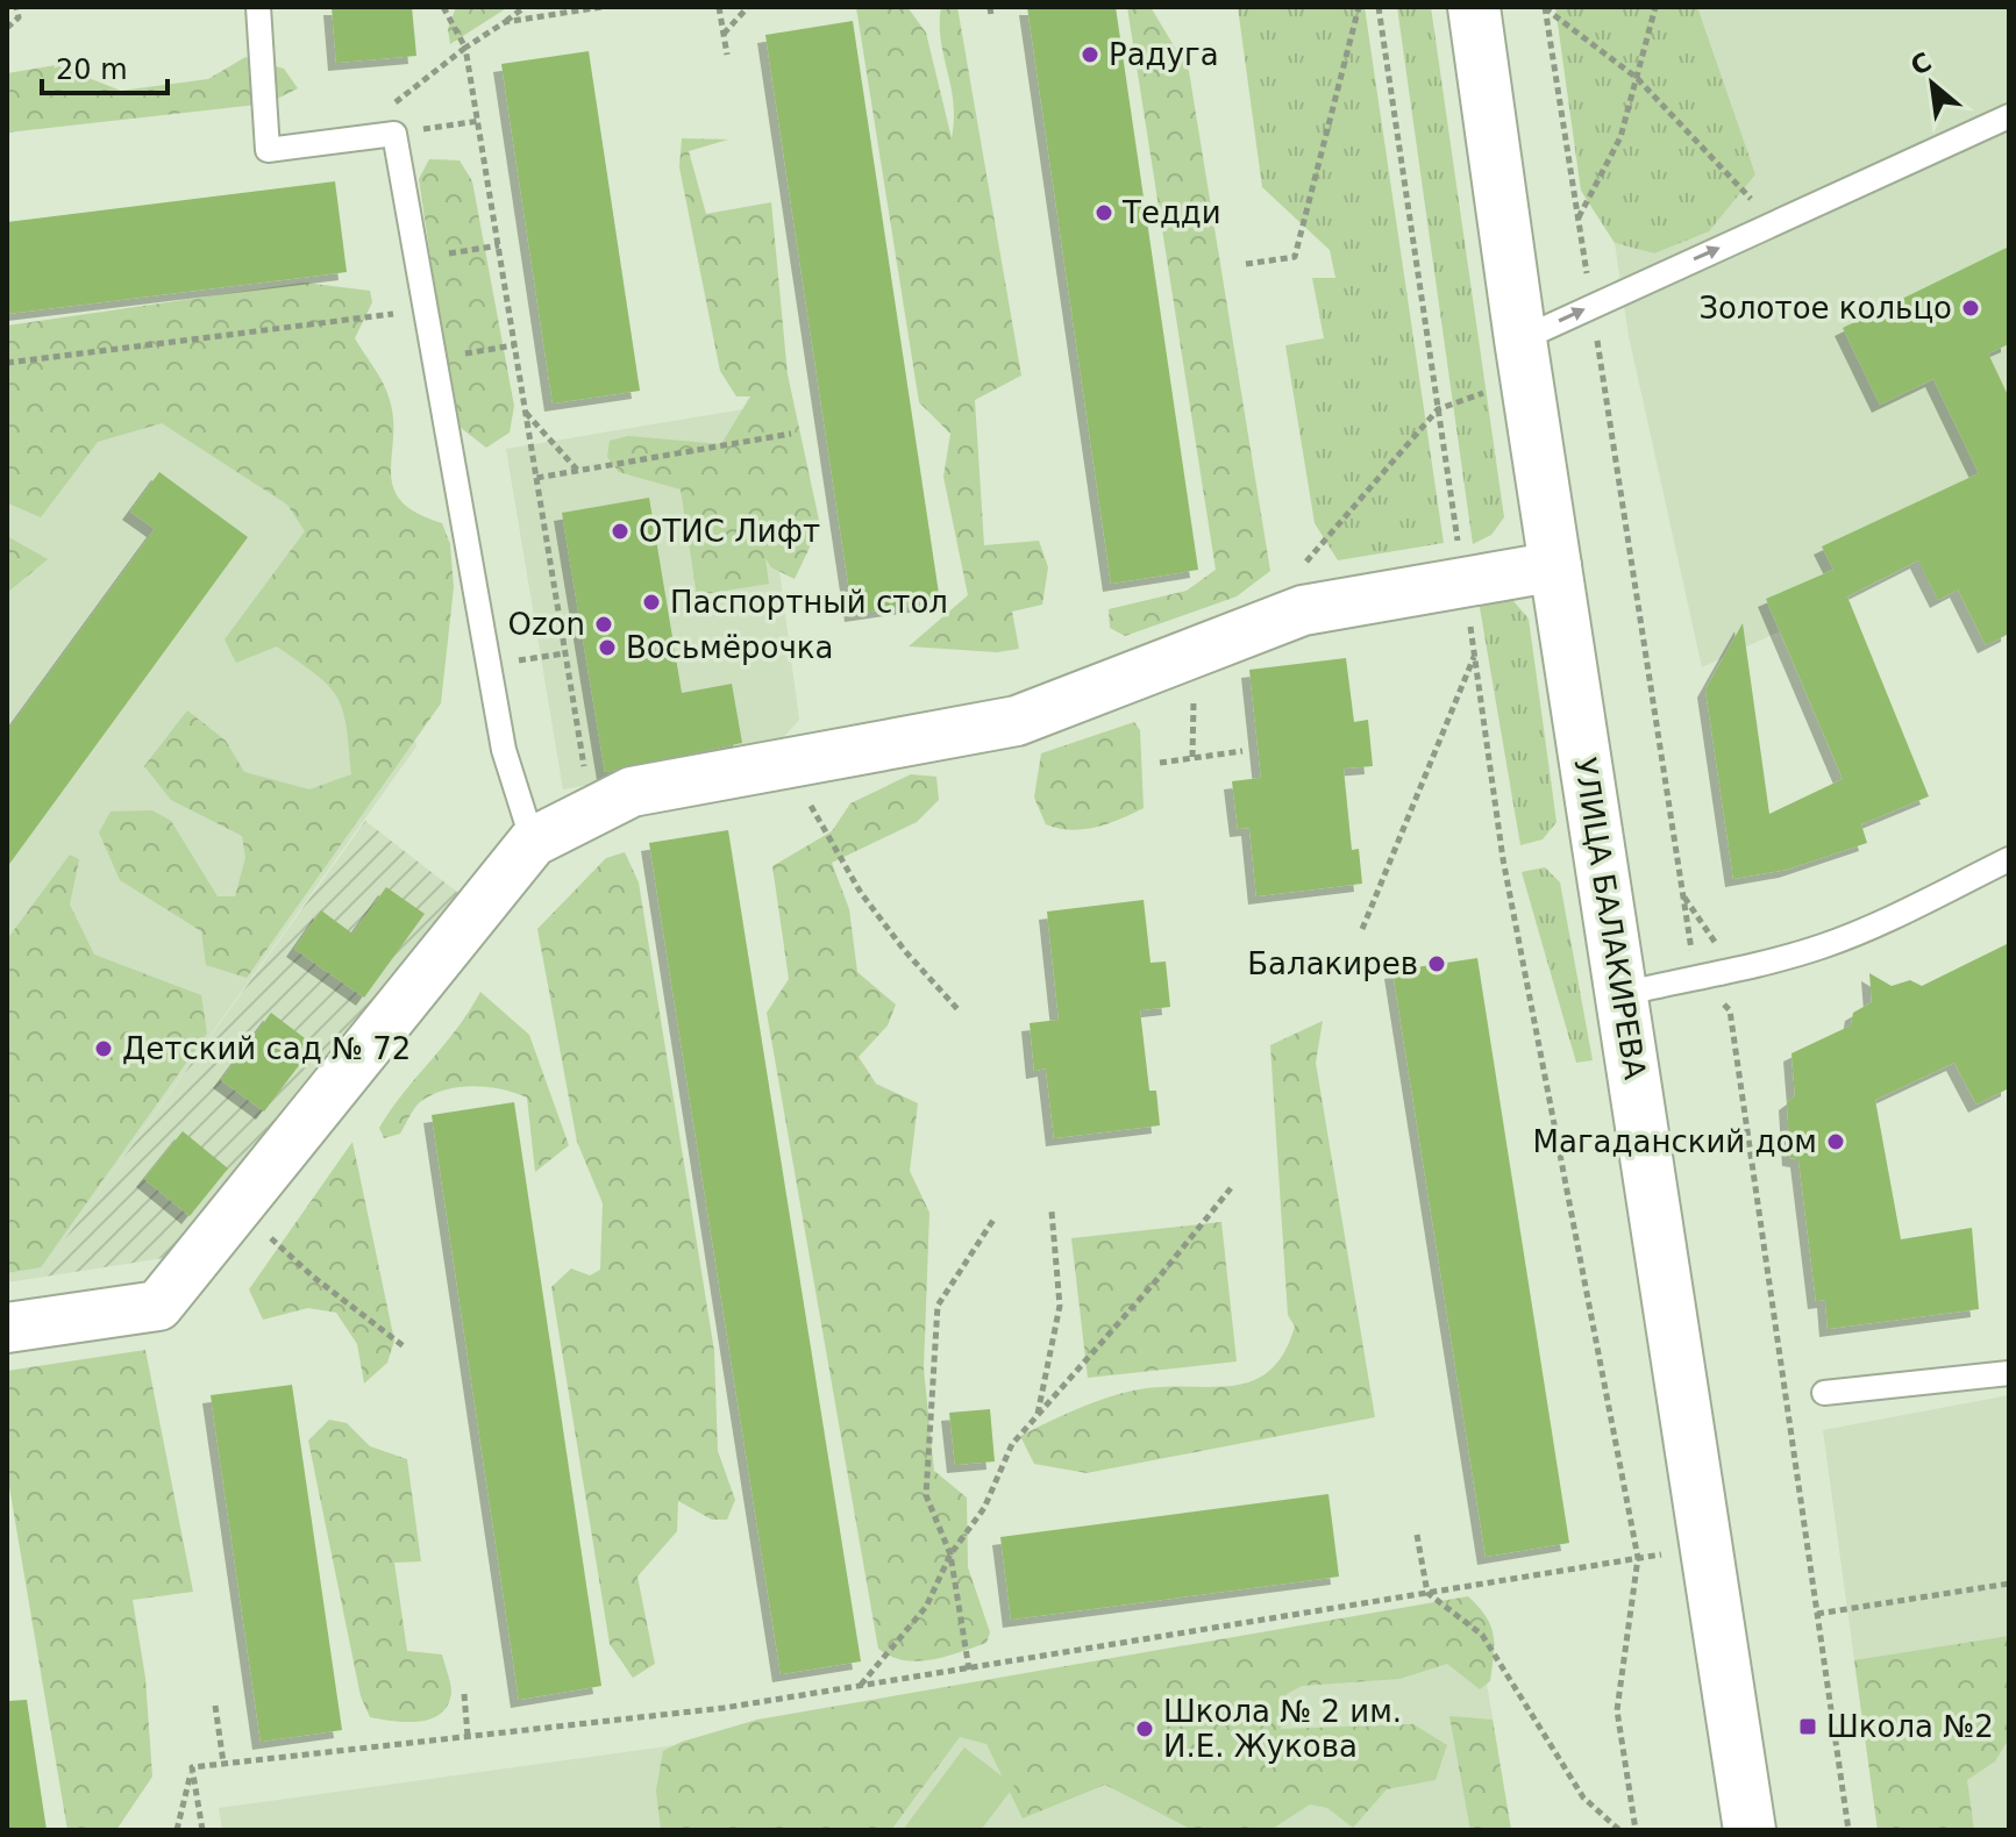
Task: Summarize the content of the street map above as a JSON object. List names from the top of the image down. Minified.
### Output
{"streets":{"street":["УЛИЦА БАЛАКИРЕВА"]},"places":{"other":["Радуга","Тедди","Золотое кольцо","ОТИС Лифт","Паспортный стол","Ozon","Восьмёрочка","Балакирев","Детский сад № 72","Магаданский дом","Школа № 2 им. И.Е. Жукова"],"transit":["Школа №2"]},"scale_bar":"20 m","north":"top left"}
